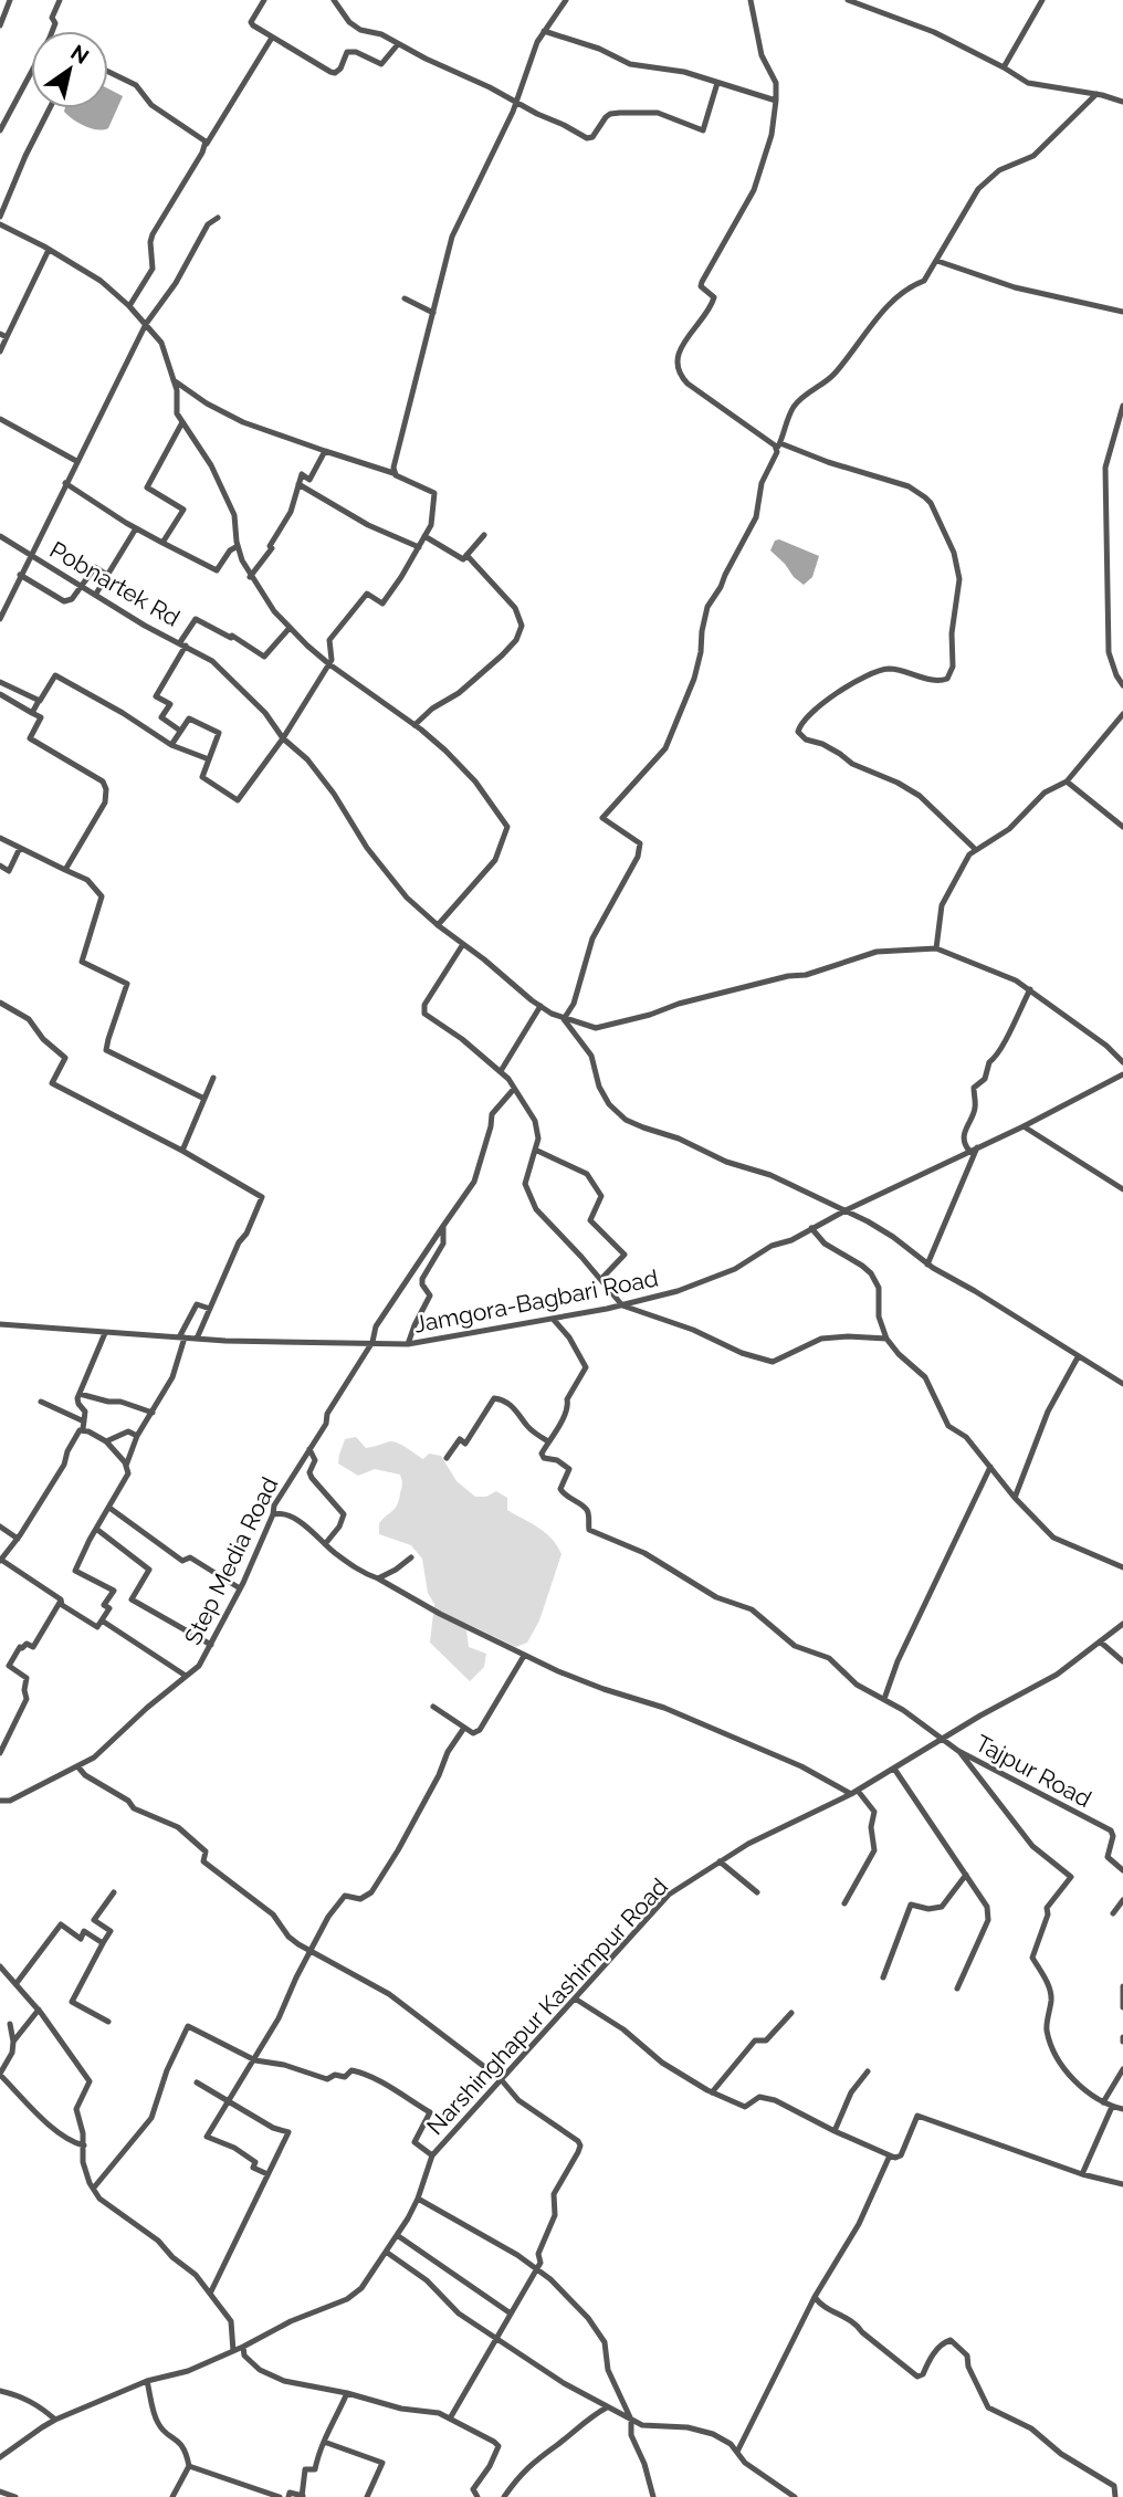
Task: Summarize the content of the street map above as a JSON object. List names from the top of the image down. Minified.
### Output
{"streets":{"street":["Pobnartek Rd","Jamgora-Bagbari Road","Step Media Road","Tajpur Road","Narshinghapur Kashimpur Road"]},"crossings":[["Jamgora-Bagbari Road","Step Media Road"],["Tajpur Road","Narshinghapur Kashimpur Road"]],"north":"top right"}
